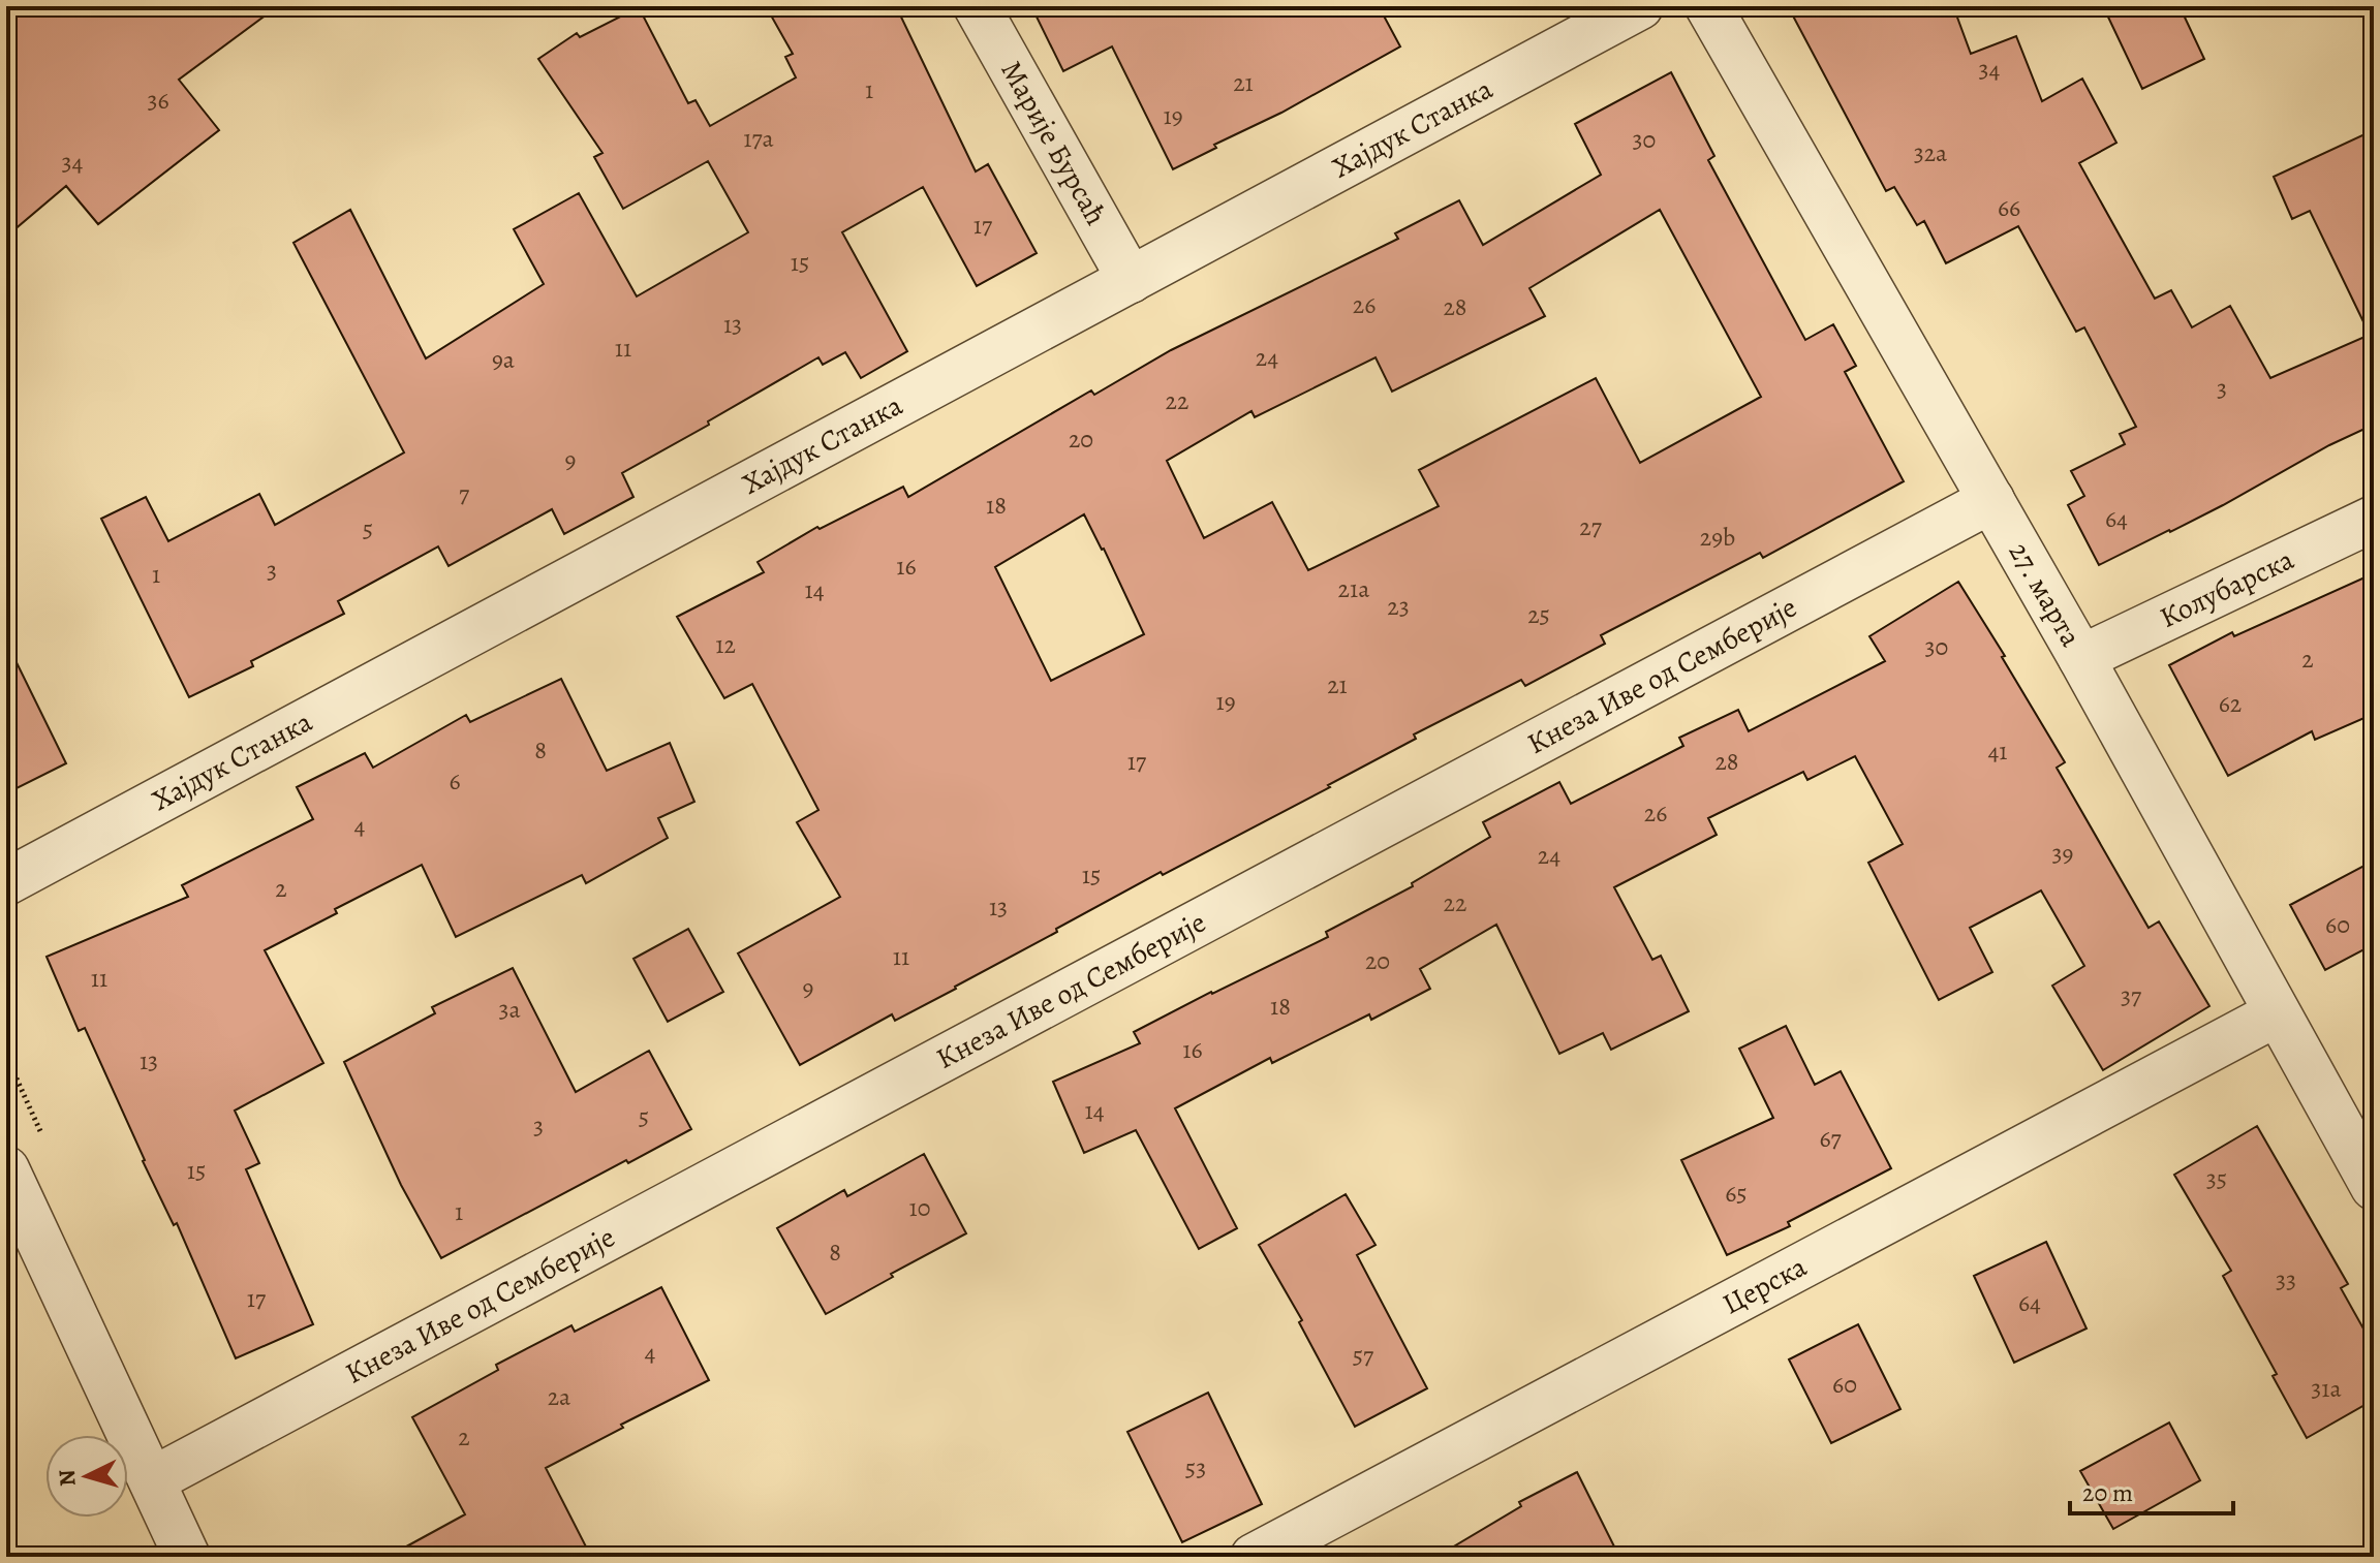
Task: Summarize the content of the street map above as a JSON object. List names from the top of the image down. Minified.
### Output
{"streets":{"street":["Хајдук Станка","Марије Бурсаћ","Колубарска","27. марта","Кнеза Иве од Семберије","Церска"]},"crossings":[["Хајдук Станка","Марије Бурсаћ"],["Колубарска","27. марта"],["27. марта","Кнеза Иве од Семберије"],["27. марта","Церска"]],"house_numbers":["34","21","1","36","19","17a","30","32a","34","66","17","15","26","28","13","11","24","9a","3","22","20","9","7","18","64","27","5","29b","16","3","1","21a","14","23","25","12","30","2","21","19","62","8","41","17","28","6","26","4","39","24","15","2","22","13","60","11","20","11","9","37","18","3a","16","13","14","5","3","67","15","35","65","10","1","8","33","17","64","4","57","60","31a","2a","2","53"],"scale_bar":"20 m","north":"left"}
